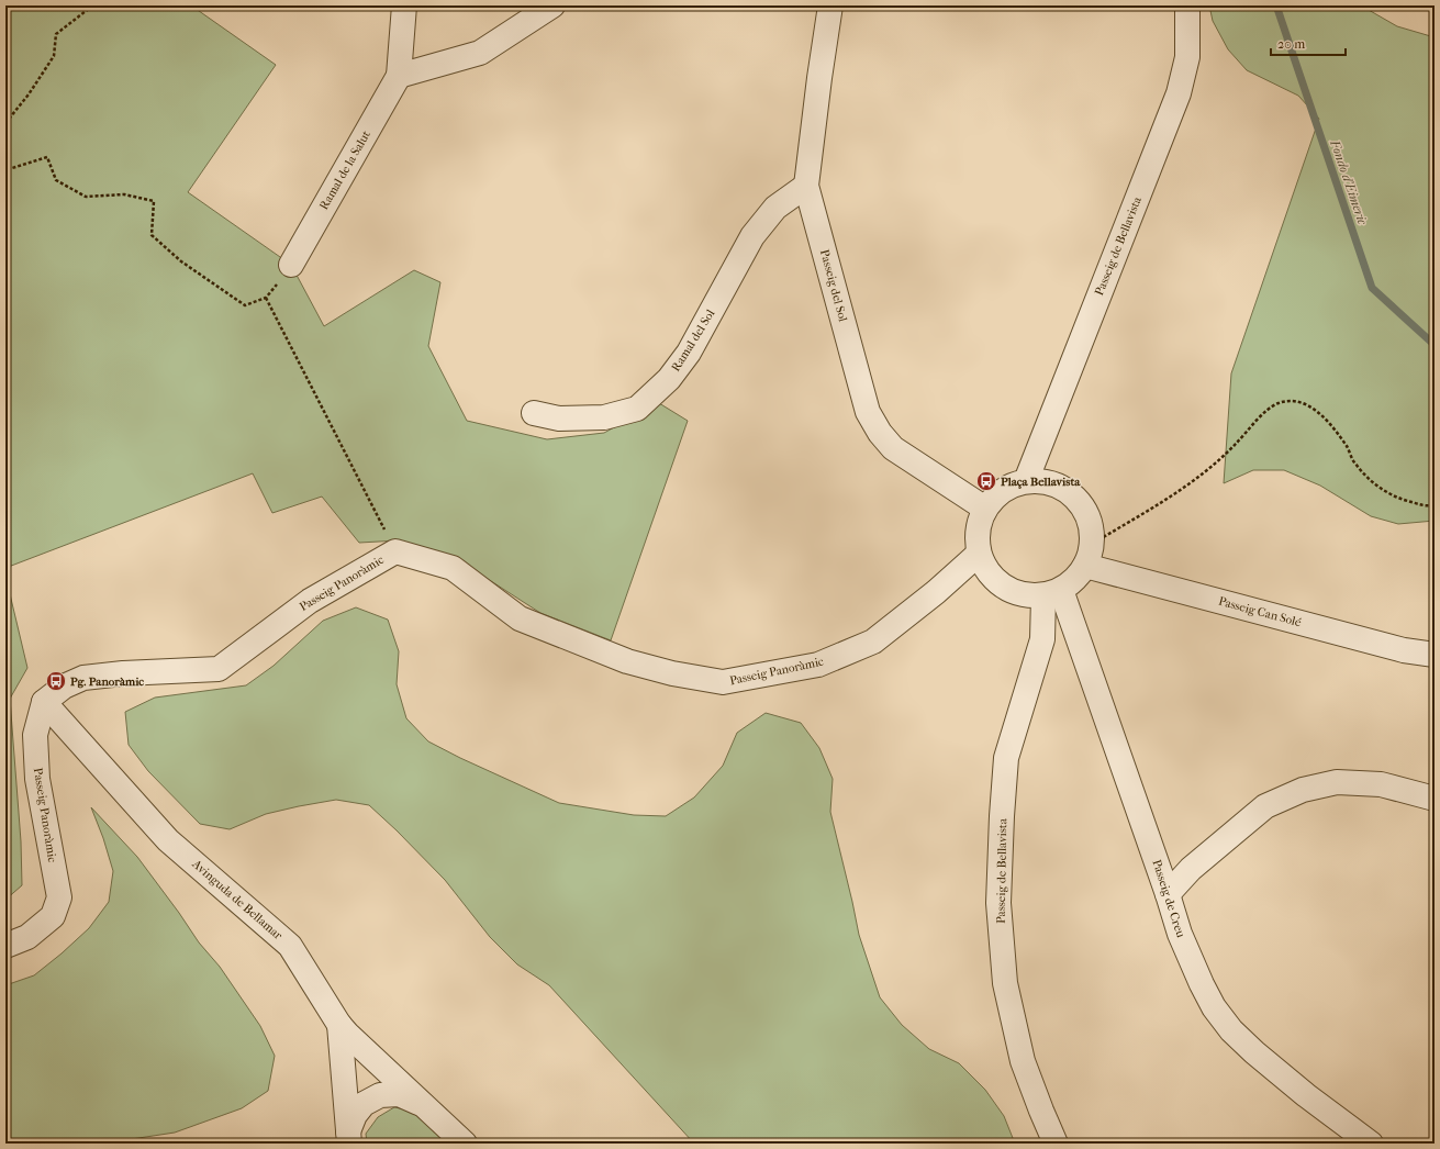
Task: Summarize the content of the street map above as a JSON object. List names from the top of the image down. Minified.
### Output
{"streets":{"street":["Ramal de la Salut","Passeig de Bellavista","Passeig del Sol","Ramal del Sol","Passeig Panoràmic","Passeig Can Solé","Passeig de Creu","Avinguda de Bellamar"]},"crossings":[["Passeig de Bellavista","Passeig del Sol"],["Passeig de Bellavista","Passeig Panoràmic"],["Passeig de Bellavista","Passeig Can Solé"],["Passeig de Bellavista","Passeig de Creu"],["Passeig del Sol","Ramal del Sol"],["Passeig del Sol","Passeig Panoràmic"],["Passeig del Sol","Passeig Can Solé"],["Passeig del Sol","Passeig de Creu"],["Passeig Panoràmic","Passeig Can Solé"],["Passeig Panoràmic","Passeig de Creu"],["Passeig Panoràmic","Avinguda de Bellamar"],["Passeig Can Solé","Passeig de Creu"]],"water":["Fondo d'Eimeric"],"places":{"bus stop":["Plaça Bellavista","Pg. Panoràmic"]},"scale_bar":"20 m"}
